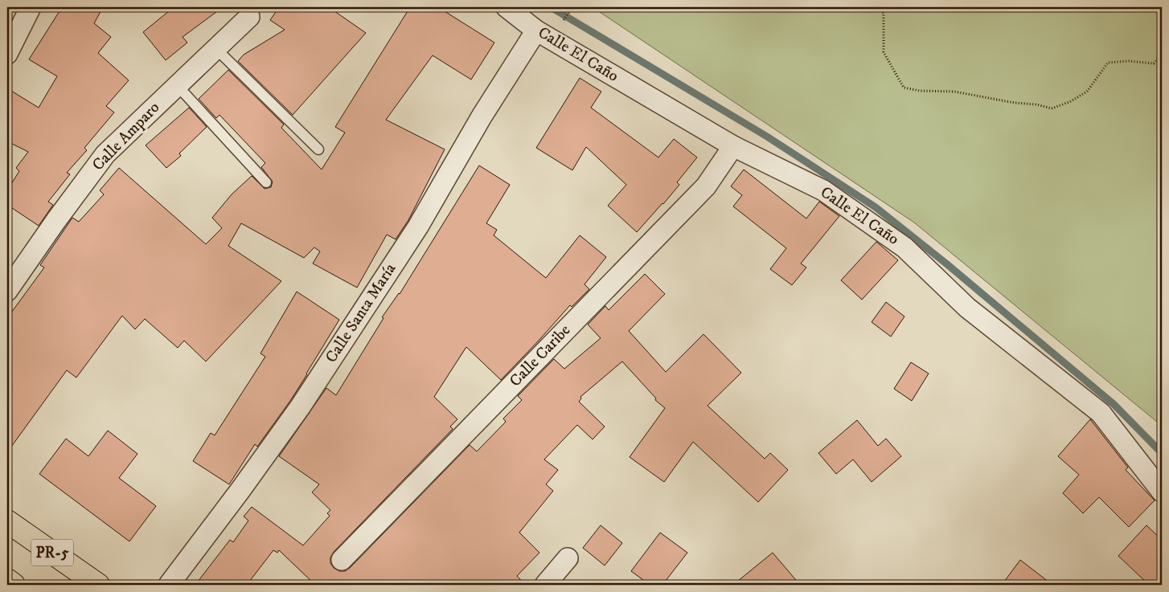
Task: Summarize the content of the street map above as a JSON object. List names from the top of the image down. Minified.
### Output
{"streets":{"main road":["PR-5"],"street":["Calle El Caño","Calle Amparo","Calle Santa María","Calle Caribe"]},"crossings":[["Calle El Caño","Calle Santa María"],["Calle El Caño","Calle Caribe"]]}
